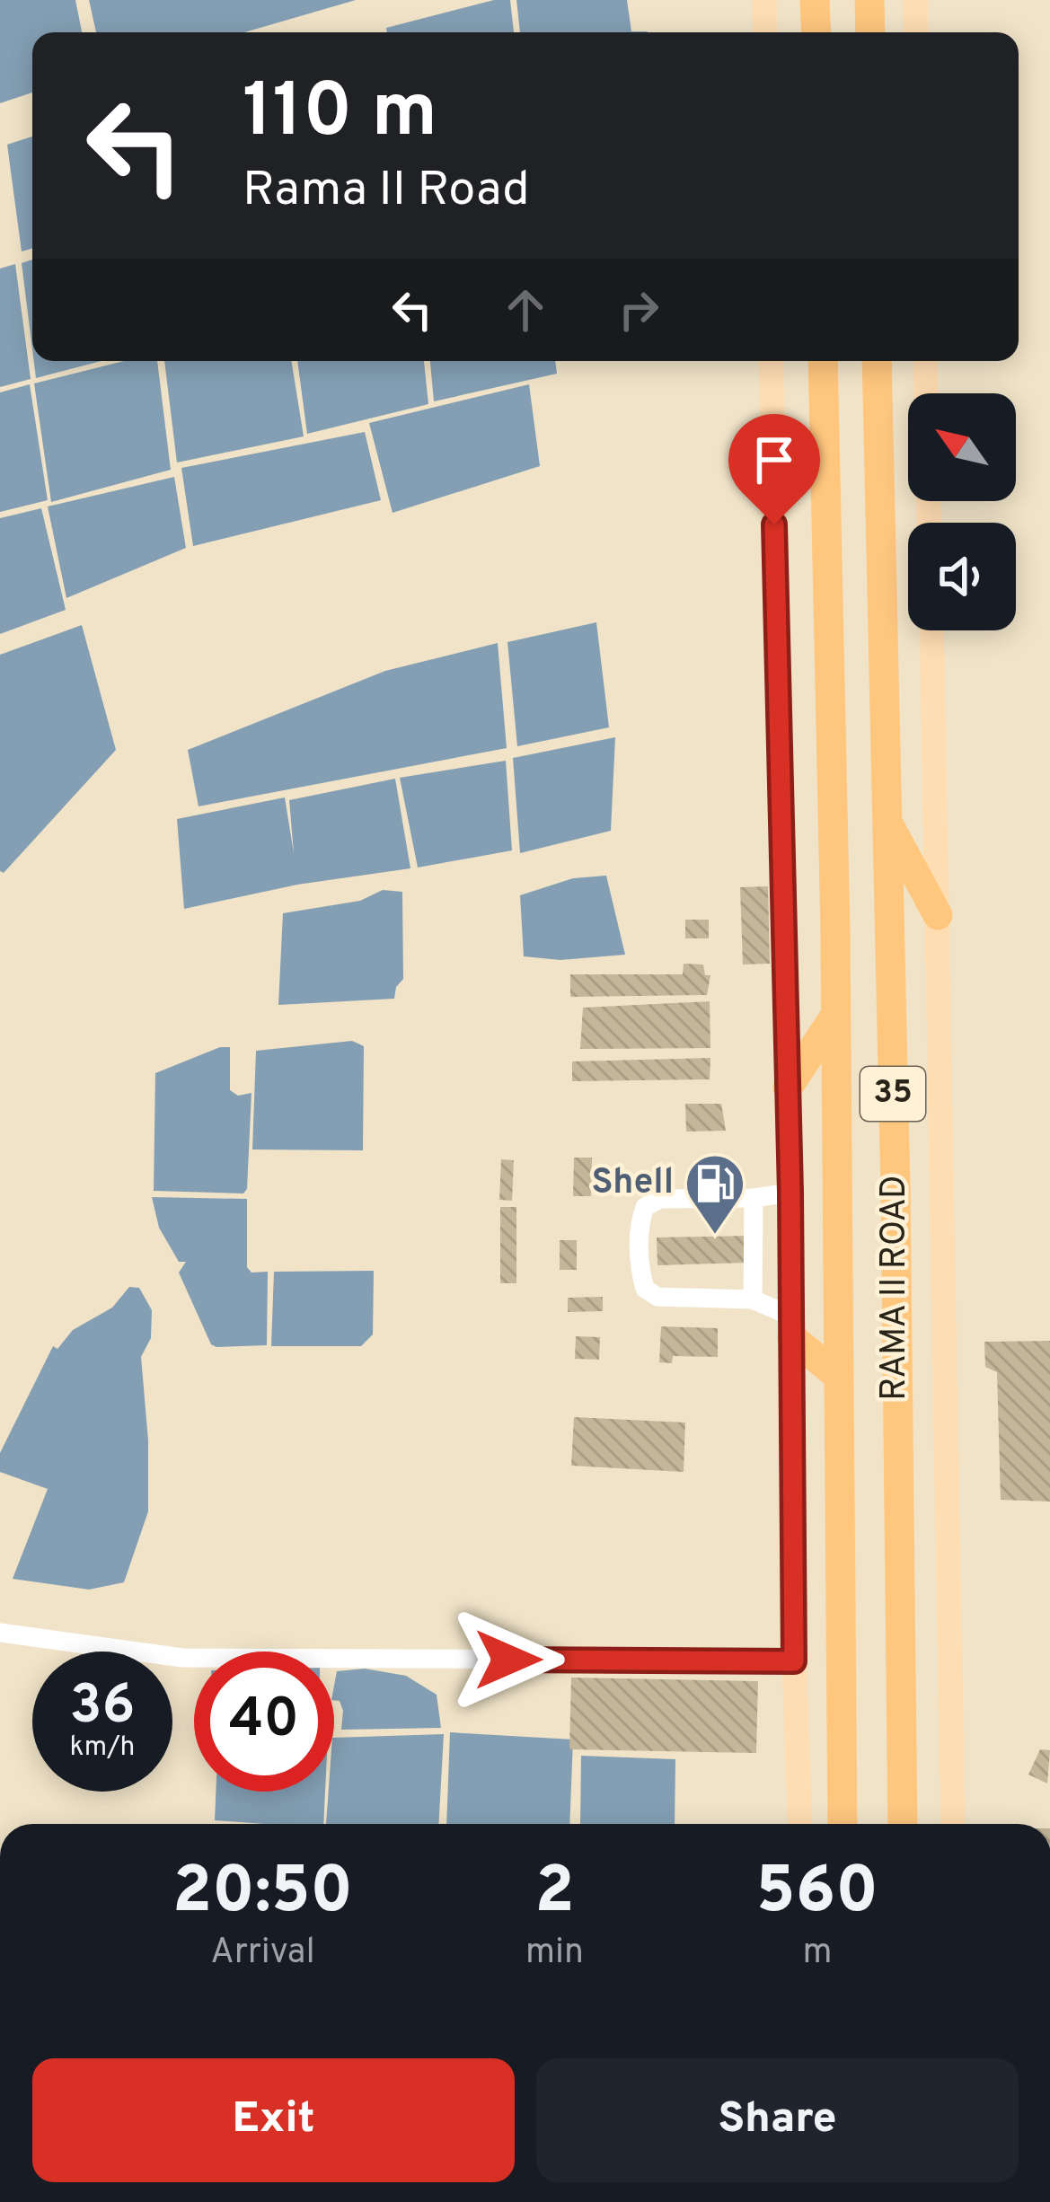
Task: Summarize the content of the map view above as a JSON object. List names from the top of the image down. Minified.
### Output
{"streets":{"highway":["35","RAMA II ROAD"]},"places":{"fuel station":["Shell"]},"north":"top left","page":{"turn":["110 m","Rama II Road"],"speed":"36 km/h","limit":"40","eta":["20:50","Arrival","2","min","560","m"],"buttons":["Exit","Share"]}}
